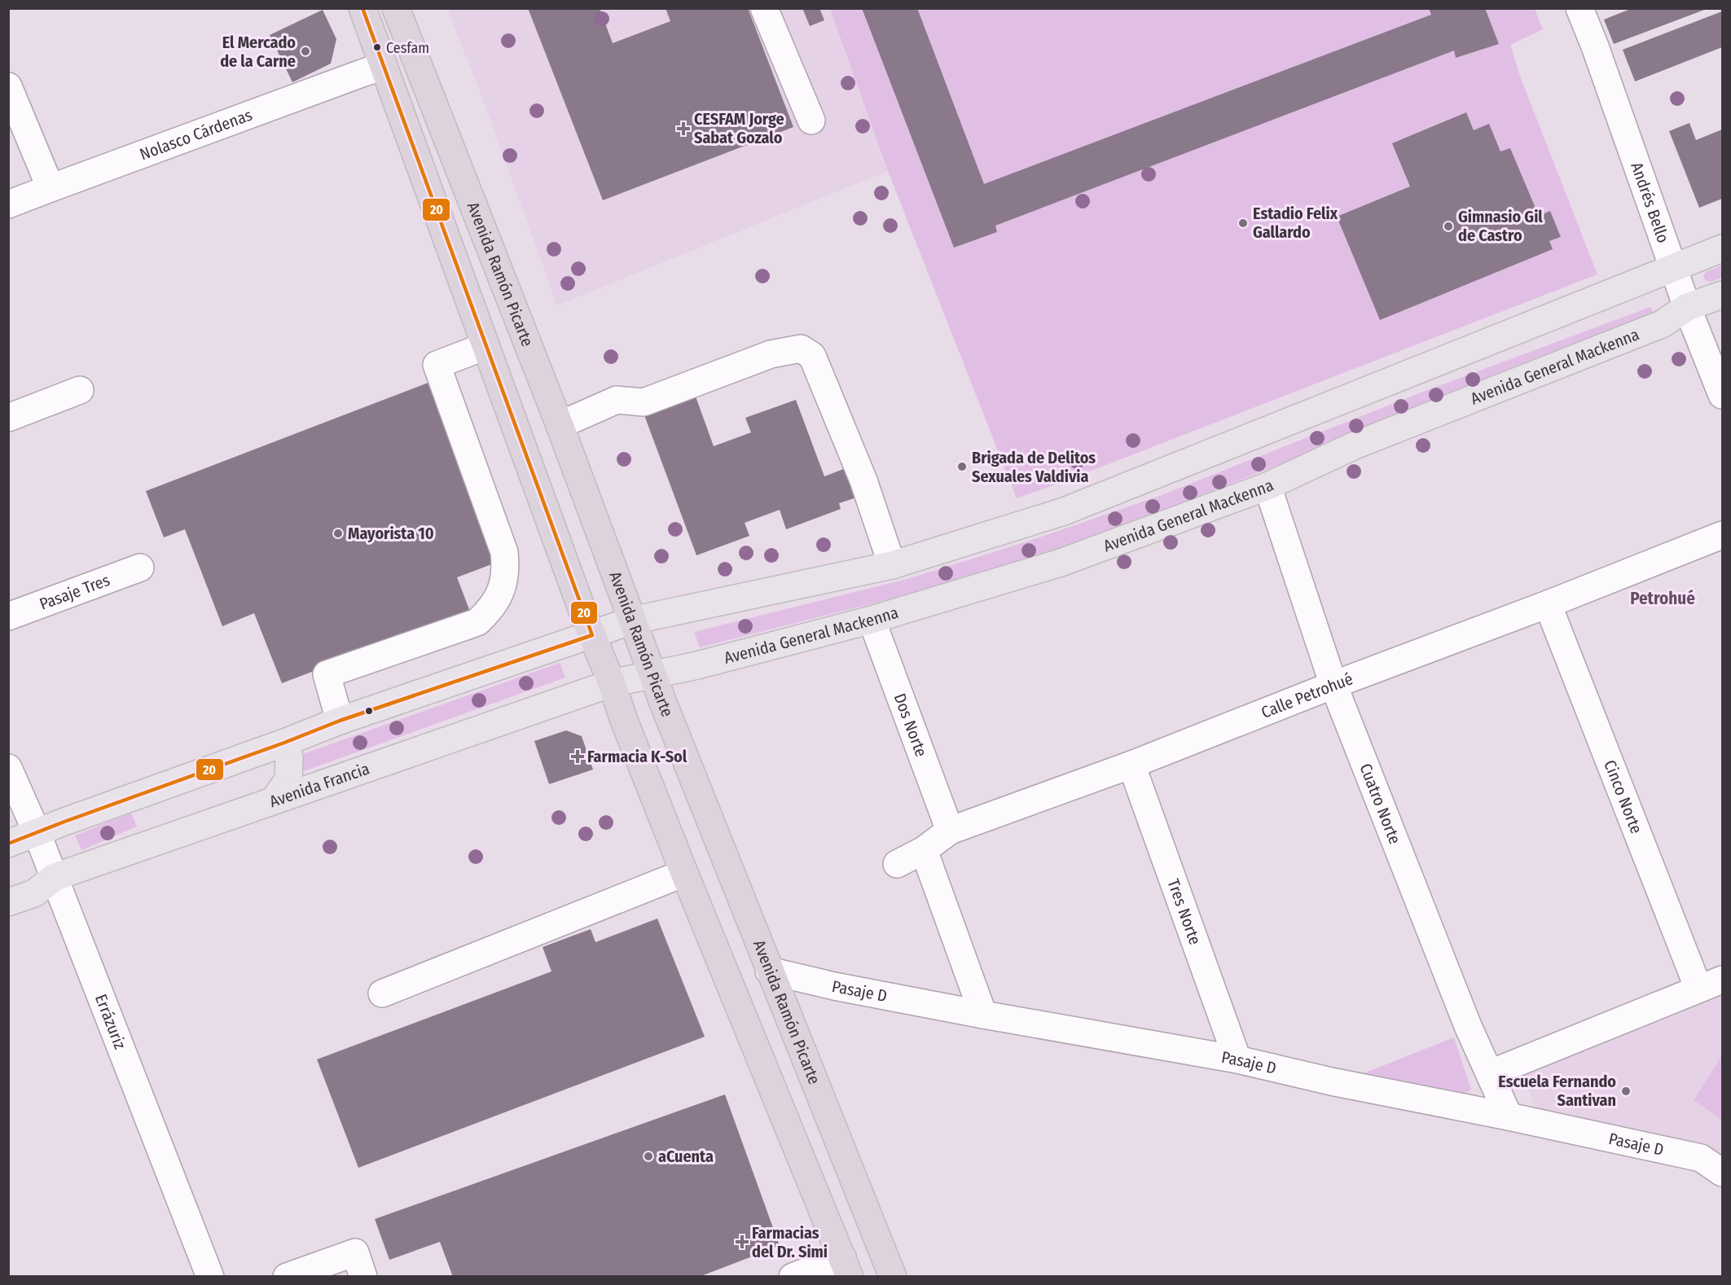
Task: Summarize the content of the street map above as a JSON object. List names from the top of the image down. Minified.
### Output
{"streets":{"highway":["Avenida Ramón Picarte"],"main road":["Avenida General Mackenna","Avenida Francia"],"street":["Nolasco Cárdenas","Andrés Bello","Pasaje Tres","Calle Petrohué","Dos Norte","Cinco Norte","Cuatro Norte","Tres Norte","Pasaje D","Errázuriz"]},"crossings":[["Nolasco Cárdenas","Avenida Ramón Picarte"],["Andrés Bello","Avenida General Mackenna"],["Avenida Ramón Picarte","Avenida General Mackenna"],["Avenida Ramón Picarte","Avenida Francia"],["Avenida Ramón Picarte","Pasaje D"],["Avenida General Mackenna","Dos Norte"],["Avenida General Mackenna","Avenida Francia"],["Avenida General Mackenna","Cuatro Norte"],["Calle Petrohué","Dos Norte"],["Calle Petrohué","Cinco Norte"],["Calle Petrohué","Cuatro Norte"],["Calle Petrohué","Tres Norte"],["Avenida Francia","Errázuriz"],["Cuatro Norte","Pasaje D"],["Tres Norte","Pasaje D"]],"districts":["Petrohué"],"places":{"other":["Cesfam","El Mercado de la Carne","Estadio Felix Gallardo","Gimnasio Gil de Castro","Brigada de Delitos Sexuales Valdivia","Mayorista 10","Escuela Fernando Santivan","aCuenta"],"health":["CESFAM Jorge Sabat Gozalo","Farmacia K-Sol","Farmacias del Dr. Simi"]},"lines":["transit line 20"]}
